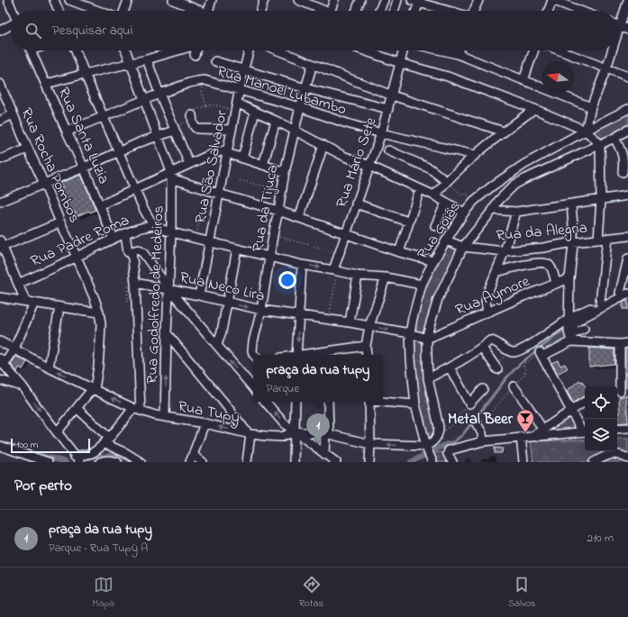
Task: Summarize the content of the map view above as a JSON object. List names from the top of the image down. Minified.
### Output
{"streets":{"street":["Rua Manoel Lubambo","Rua Santa Luzia","Rua Mário Sete","Rua Rocha Pombos","Rua São Salvador","Rua da Tijuca","Rua Goiás","Rua da Alegria","Rua Padre Roma","Rua Neco Lira","Rua Godolfredo de Medeiros","Rua Aymore","Rua Tupý"]},"crossings":[["Rua Manoel Lubambo","Rua Santa Luzia"],["Rua Manoel Lubambo","Rua Mário Sete"],["Rua Manoel Lubambo","Rua São Salvador"],["Rua Manoel Lubambo","Rua da Tijuca"],["Rua Manoel Lubambo","Rua Godolfredo de Medeiros"],["Rua Santa Luzia","Rua Padre Roma"],["Rua Rocha Pombos","Rua Padre Roma"],["Rua Rocha Pombos","Rua Tupý"],["Rua São Salvador","Rua Neco Lira"],["Rua da Tijuca","Rua Neco Lira"],["Rua Goiás","Rua da Alegria"],["Rua Goiás","Rua Neco Lira"],["Rua Goiás","Rua Aymore"],["Rua Goiás","Rua Tupý"],["Rua Neco Lira","Rua Godolfredo de Medeiros"],["Rua Neco Lira","Rua Aymore"],["Rua Godolfredo de Medeiros","Rua Tupý"]],"places":{"bar":["Metal Beer"]},"scale_bar":"100 m","north":"left","page":{"search":"Pesquisar aqui","popup":["praça da rua tupy","Parque"],"pins":"1","scale":"100 m","heading":"Por perto","list":[{"mark":"1","name":"praça da rua tupy","note":"Parque · Rua Tupý A","value":"210 m"}],"nav":["Mapa","Rotas","Salvos"]}}
